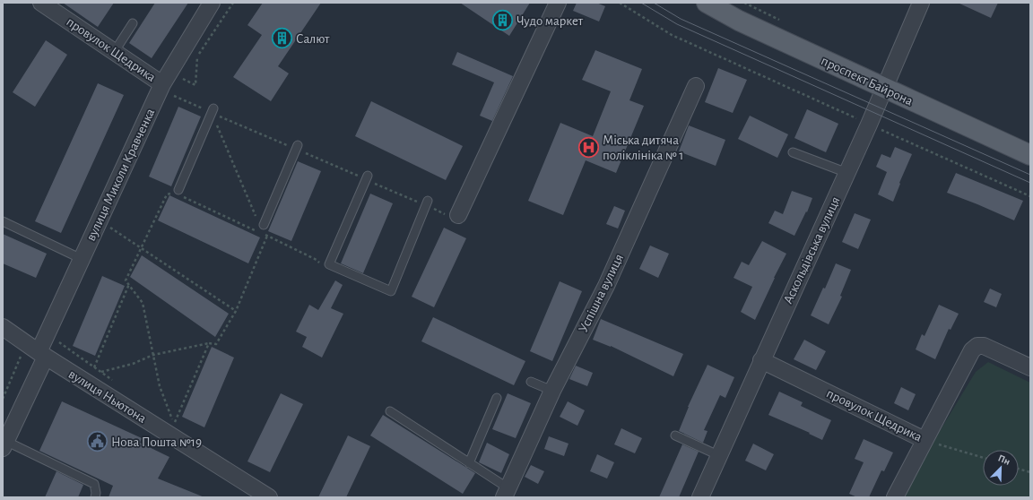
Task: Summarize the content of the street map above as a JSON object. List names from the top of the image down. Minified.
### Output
{"streets":{"main road":["проспект Байрона"],"street":["провулок Щедрика","вулиця Миколи Кравченка","Аскольдівська вулиця","Успішна вулиця","вулиця Ньютона"]},"crossings":[["провулок Щедрика","вулиця Миколи Кравченка"],["провулок Щедрика","Аскольдівська вулиця"],["проспект Байрона","Аскольдівська вулиця"],["вулиця Миколи Кравченка","вулиця Ньютона"]],"places":{"building":["Чудо маркет","Салют"],"hospital":["Міська дитяча поліклініка № 1"],"public building":["Нова Пошта №19"]},"north":"top right"}
